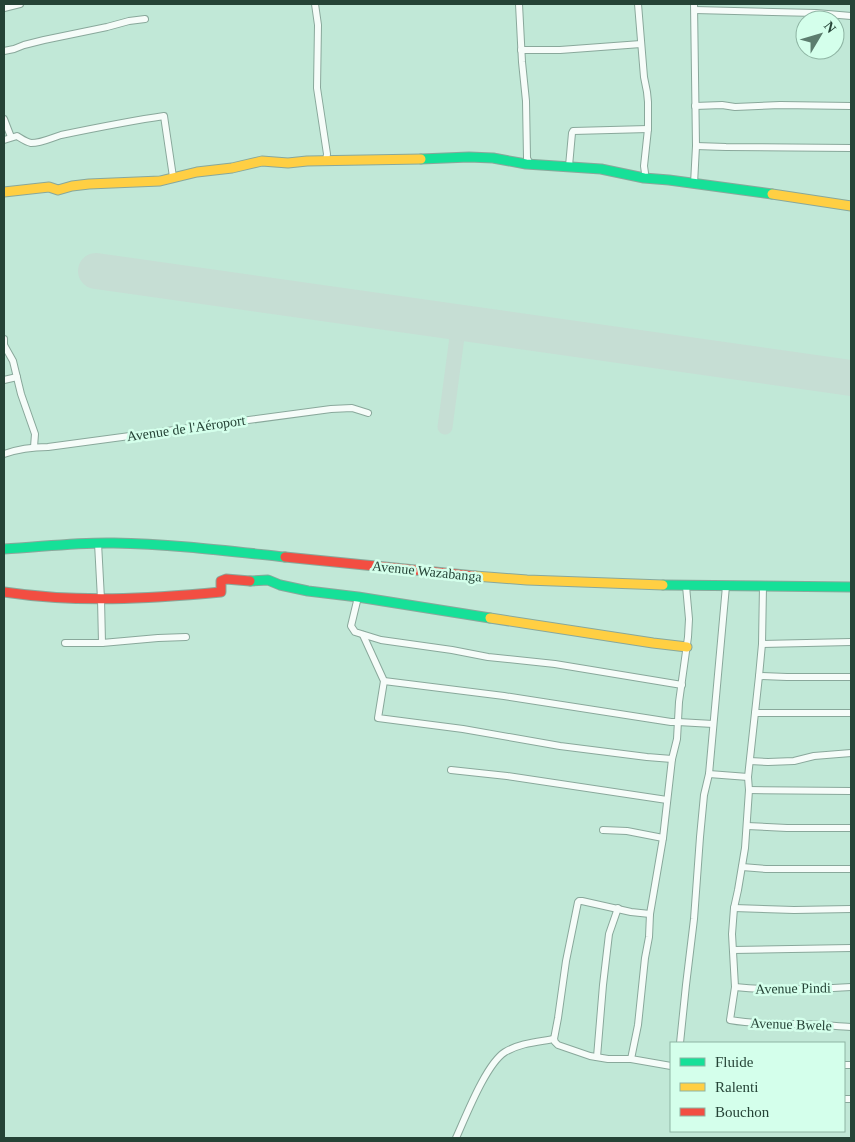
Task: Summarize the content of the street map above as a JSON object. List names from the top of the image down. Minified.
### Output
{"streets":{"street":["Avenue de l'Aéroport","Avenue Wazabanga","Avenue Pindi","Avenue Bwele"]},"crossings":[["Avenue Pindi","Avenue Bwele"]],"legend":["Fluide","Ralenti","Bouchon"],"north":"top right"}
